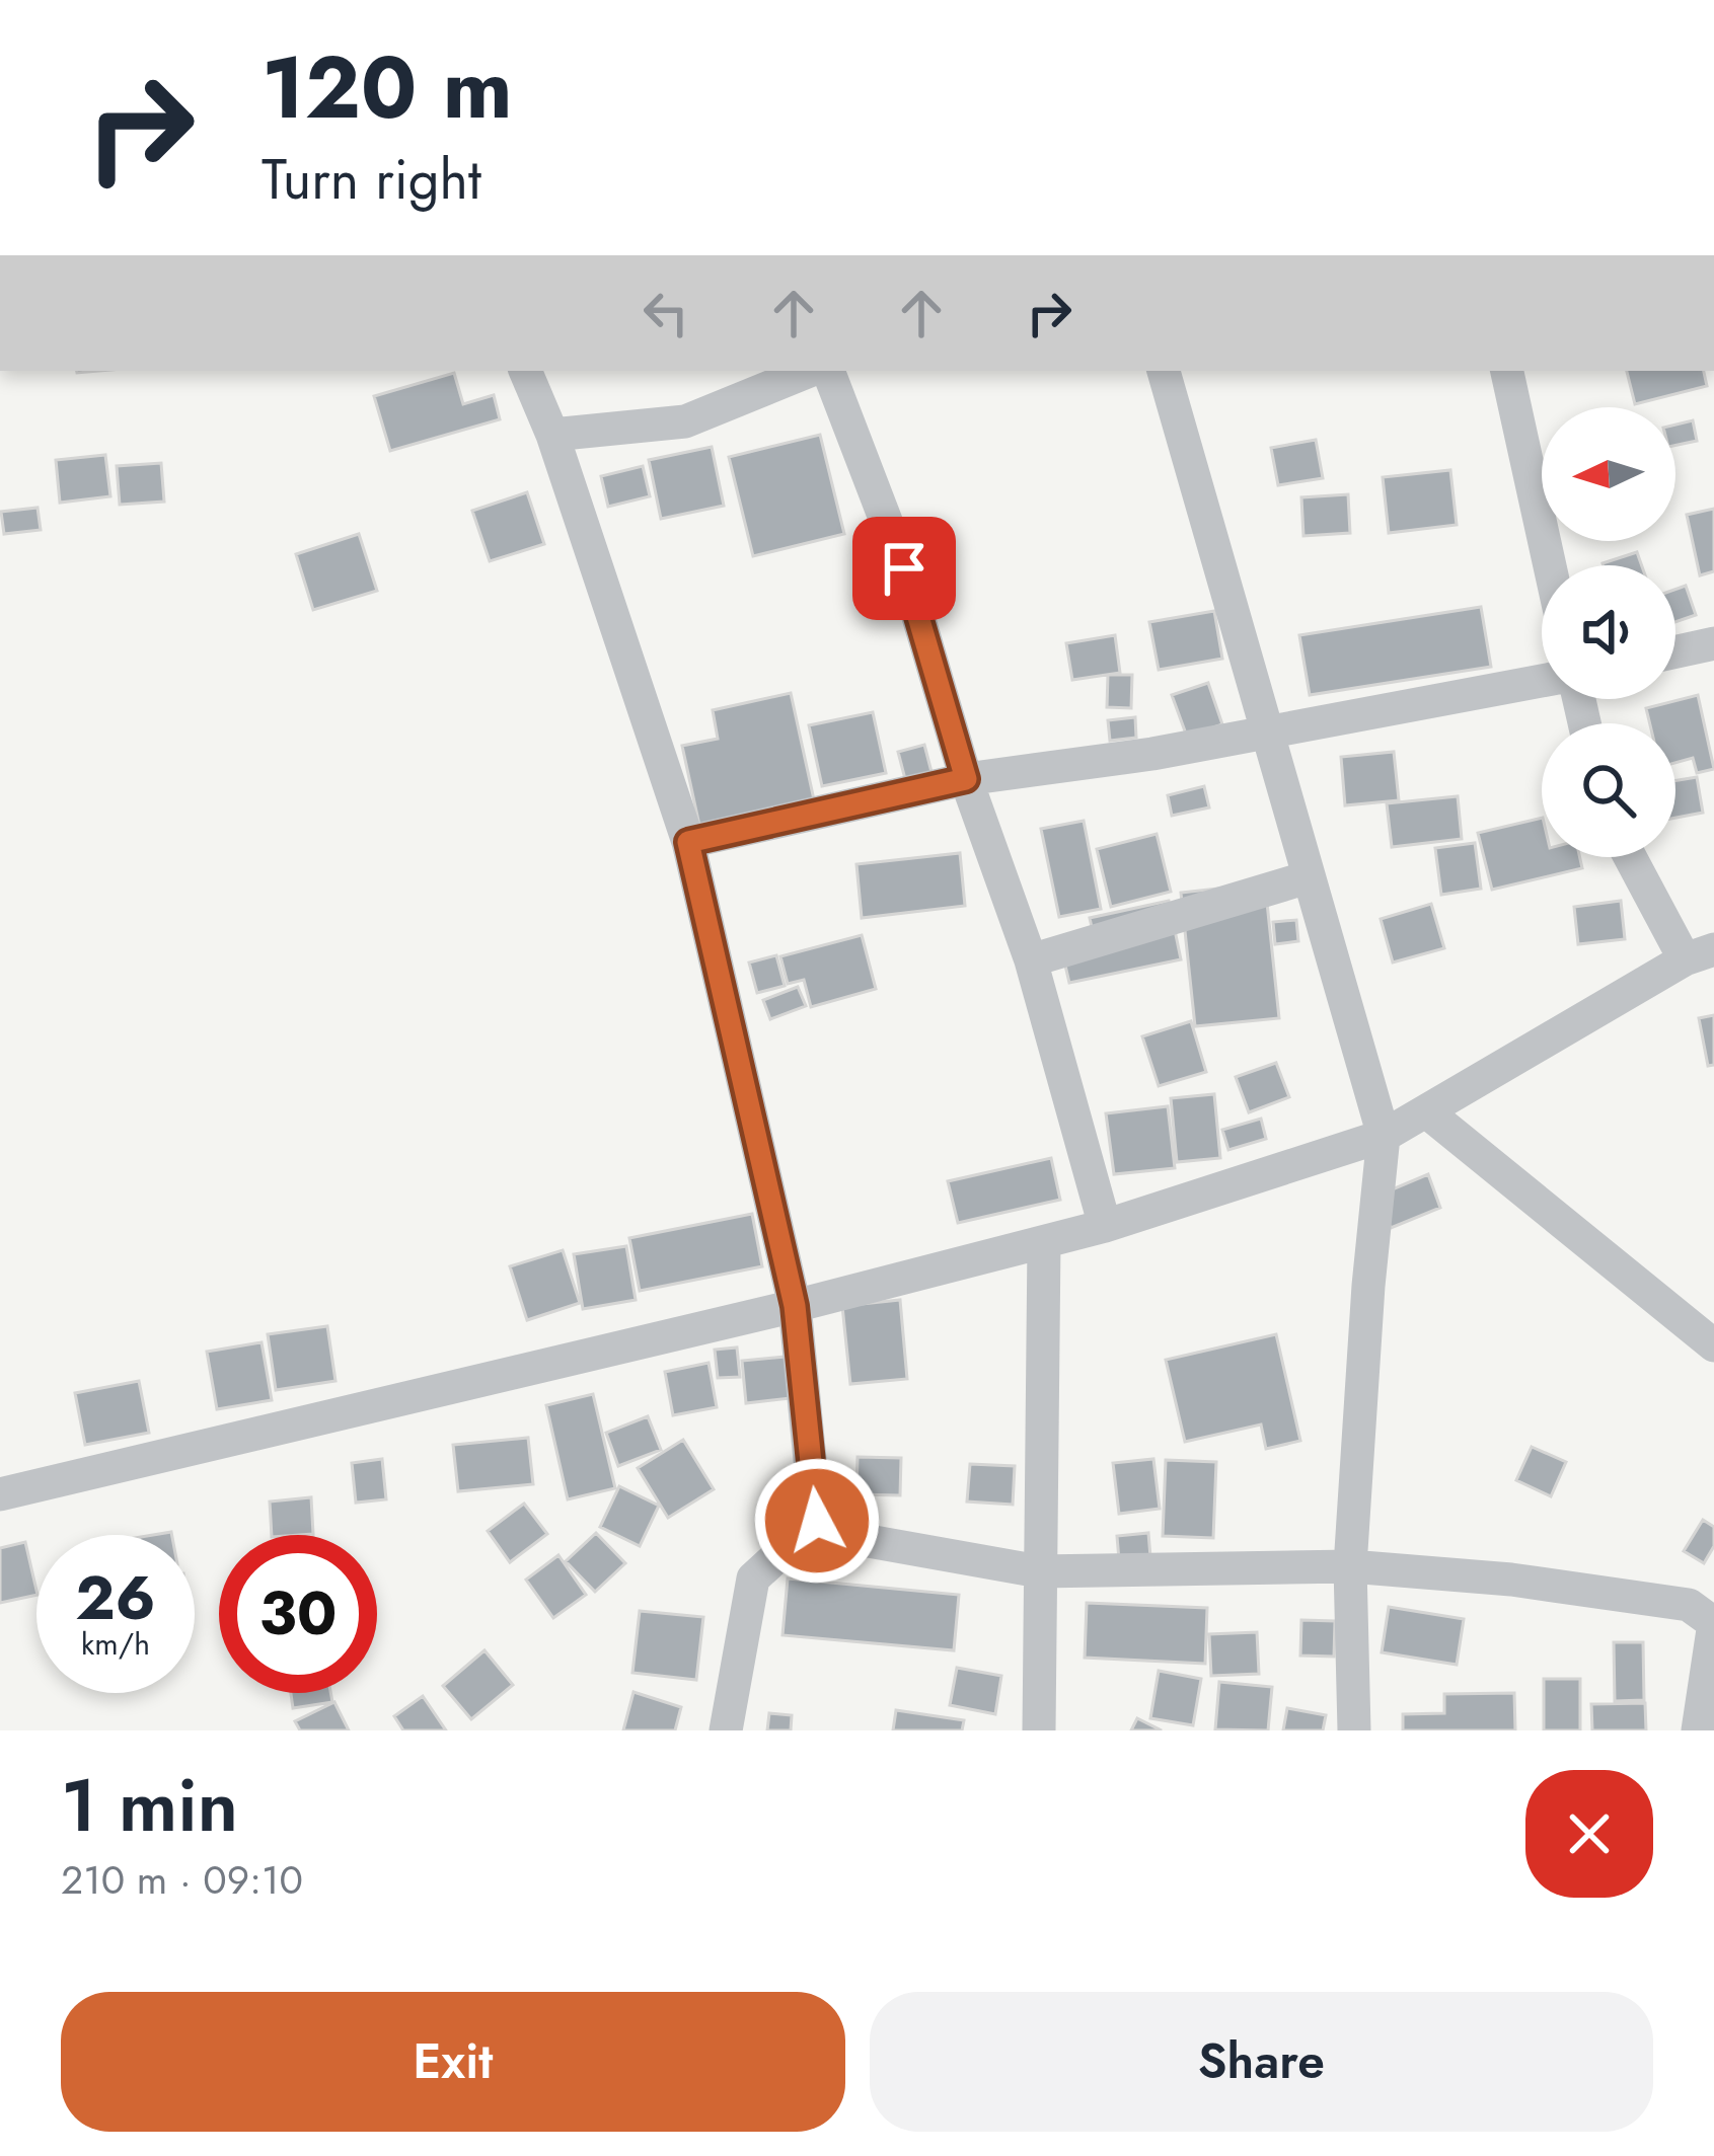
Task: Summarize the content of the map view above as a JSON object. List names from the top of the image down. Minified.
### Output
{"north":"left","page":{"turn":["120 m","Turn right"],"speed":"26 km/h","limit":"30","heading":["1 min","210 m · 09:10"],"buttons":["Exit","Share"]}}
